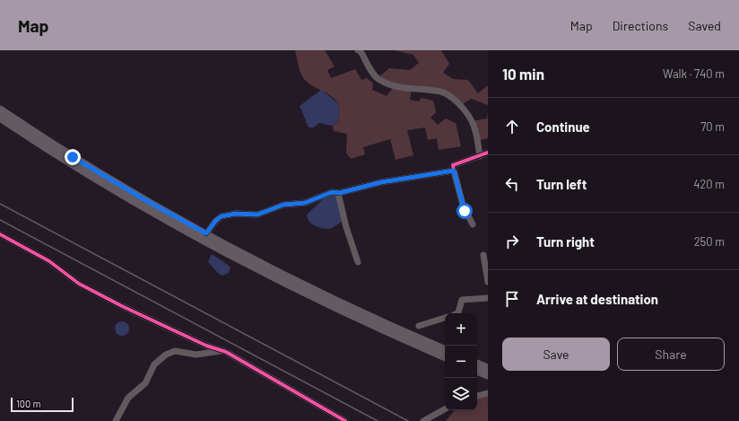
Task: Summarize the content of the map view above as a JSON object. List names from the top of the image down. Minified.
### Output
{"scale_bar":"100 m","page":{"header":"Map","nav":["Map","Directions","Saved"],"heading":["10 min","Walk · 740 m"],"list":[["Continue","70 m"],["Turn left","420 m"],["Turn right","250 m"],"Arrive at destination"],"map_buttons":["+","−"],"buttons":["Save","Share"],"scale":"100 m"}}
